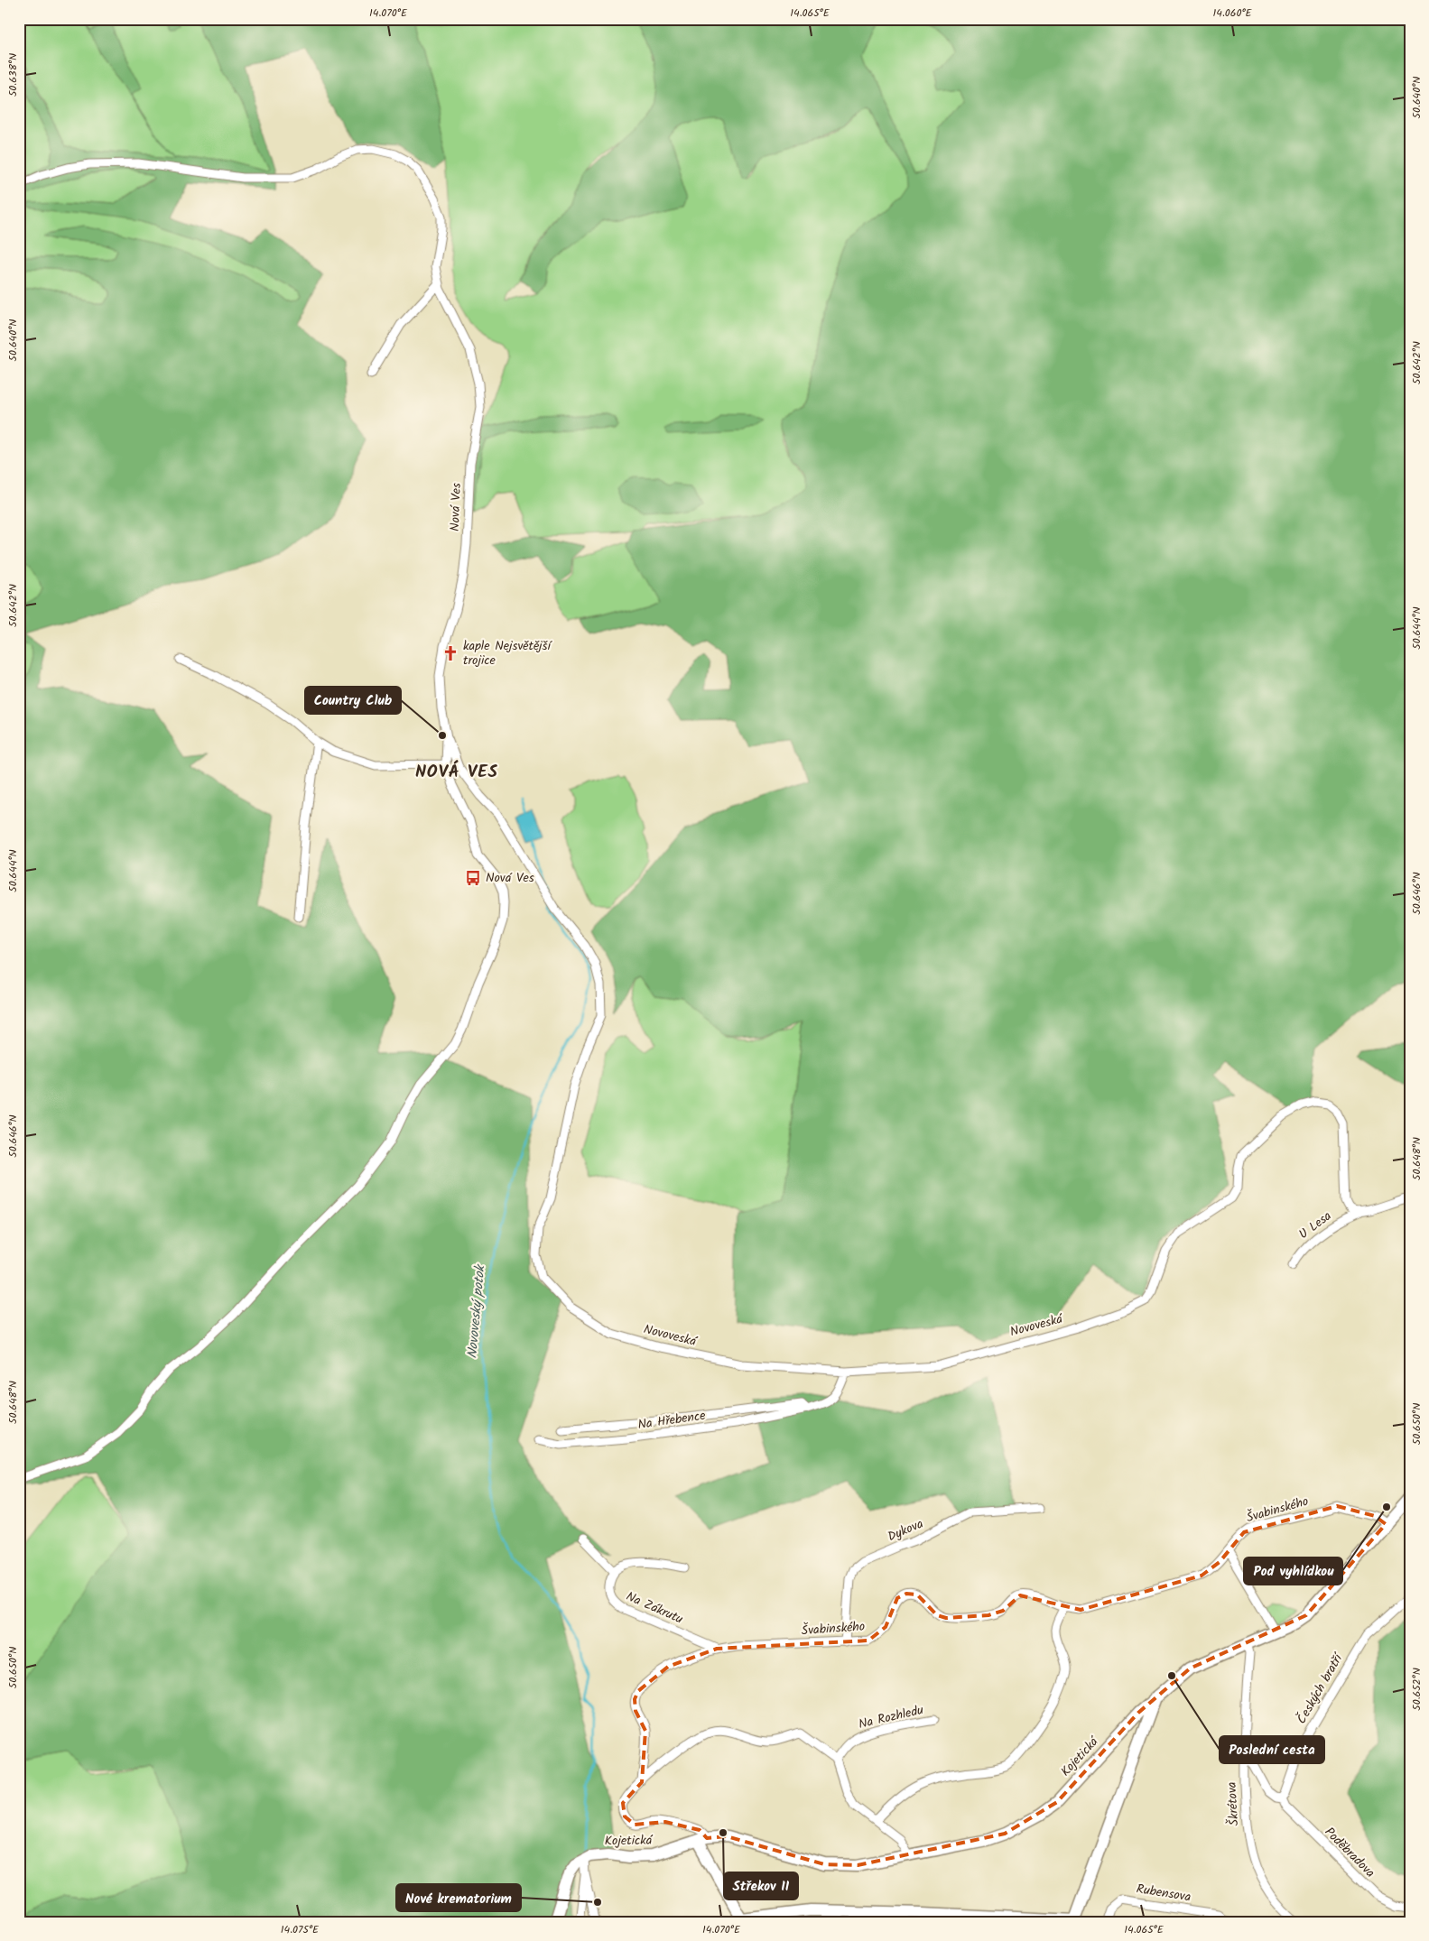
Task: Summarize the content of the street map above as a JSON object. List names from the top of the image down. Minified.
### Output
{"streets":{"street":["Nová Ves","U Lesa","Novoveská","Na Hřebence","Švabinského","Dykova","Na Zákrutu","Českých bratří","Na Rozhledu","Kojetická","Škrétova","Poděbradova","Rubensova"]},"crossings":[["Nová Ves","Novoveská"],["U Lesa","Novoveská"],["Novoveská","Na Hřebence"],["Švabinského","Dykova"],["Švabinského","Na Zákrutu"],["Švabinského","Kojetická"],["Českých bratří","Poděbradova"],["Kojetická","Škrétova"]],"districts":["NOVÁ VES"],"water":["Novoveský potok"],"places":{"church":["kaple Nejsvětější trojice"],"other":["Country Club","Pod vyhlídkou","Poslední cesta","Střekov II","Nové krematorium"],"bus stop":["Nová Ves"]},"coordinates":["14.070°E","14.065°E","14.060°E","50.638°N","50.640°N","50.642°N","50.644°N","50.646°N","50.648°N","50.650°N","50.652°N","14.075°E"]}
